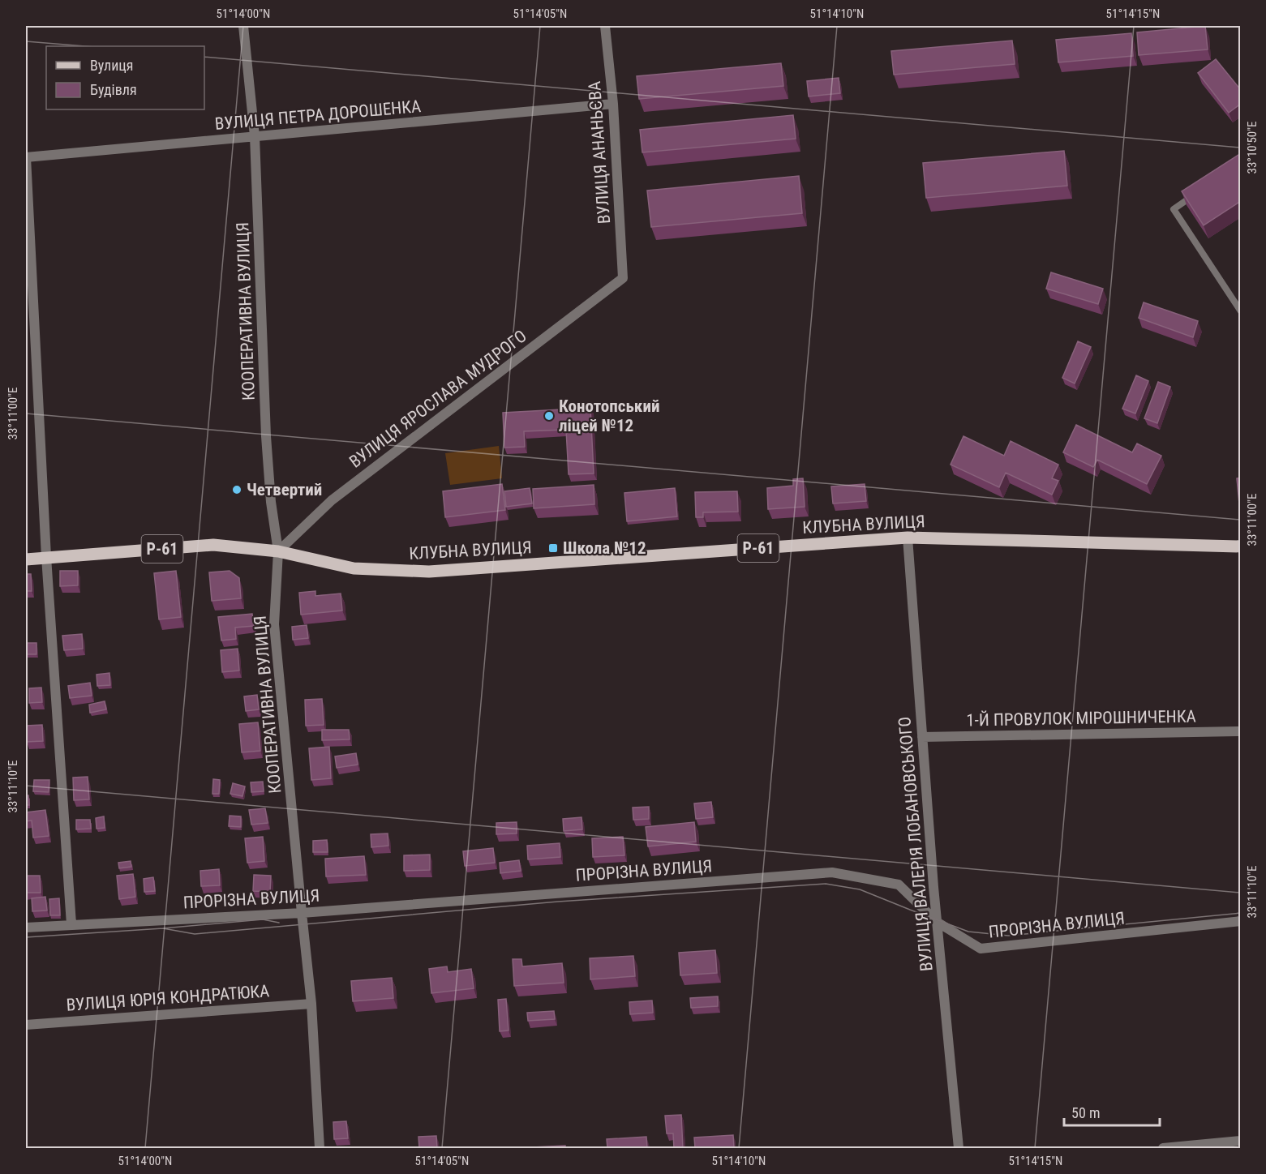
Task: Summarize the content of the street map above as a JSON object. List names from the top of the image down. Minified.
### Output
{"streets":{"main road":["КЛУБНА ВУЛИЦЯ","Р-61"],"street":["ВУЛИЦЯ ПЕТРА ДОРОШЕНКА","ВУЛИЦЯ АНАНЬЄВА","КООПЕРАТИВНА ВУЛИЦЯ","ВУЛИЦЯ ЯРОСЛАВА МУДРОГО","1-Й ПРОВУЛОК МІРОШНИЧЕНКА","ВУЛИЦЯ ВАЛЕРІЯ ЛОБАНОВСЬКОГО","ПРОРІЗНА ВУЛИЦЯ","ВУЛИЦЯ ЮРІЯ КОНДРАТЮКА"]},"crossings":[["ВУЛИЦЯ ПЕТРА ДОРОШЕНКА","ВУЛИЦЯ АНАНЬЄВА"],["ВУЛИЦЯ ПЕТРА ДОРОШЕНКА","КООПЕРАТИВНА ВУЛИЦЯ"],["ВУЛИЦЯ АНАНЬЄВА","ВУЛИЦЯ ЯРОСЛАВА МУДРОГО"],["КООПЕРАТИВНА ВУЛИЦЯ","ВУЛИЦЯ ЯРОСЛАВА МУДРОГО"],["КООПЕРАТИВНА ВУЛИЦЯ","КЛУБНА ВУЛИЦЯ"],["КООПЕРАТИВНА ВУЛИЦЯ","ПРОРІЗНА ВУЛИЦЯ"],["КООПЕРАТИВНА ВУЛИЦЯ","ВУЛИЦЯ ЮРІЯ КОНДРАТЮКА"],["ВУЛИЦЯ ЯРОСЛАВА МУДРОГО","КЛУБНА ВУЛИЦЯ"],["КЛУБНА ВУЛИЦЯ","ВУЛИЦЯ ВАЛЕРІЯ ЛОБАНОВСЬКОГО"],["1-Й ПРОВУЛОК МІРОШНИЧЕНКА","ВУЛИЦЯ ВАЛЕРІЯ ЛОБАНОВСЬКОГО"],["ВУЛИЦЯ ВАЛЕРІЯ ЛОБАНОВСЬКОГО","ПРОРІЗНА ВУЛИЦЯ"]],"places":{"other":["Конотопський ліцей №12","Четвертий"],"transit":["Школа №12"]},"legend":["Вулиця","Будівля"],"scale_bar":"50 m","coordinates":["51°14'00\"N","51°14'05\"N","51°14'10\"N","51°14'15\"N","33°10'50\"E","33°11'00\"E","33°11'10\"E"]}
